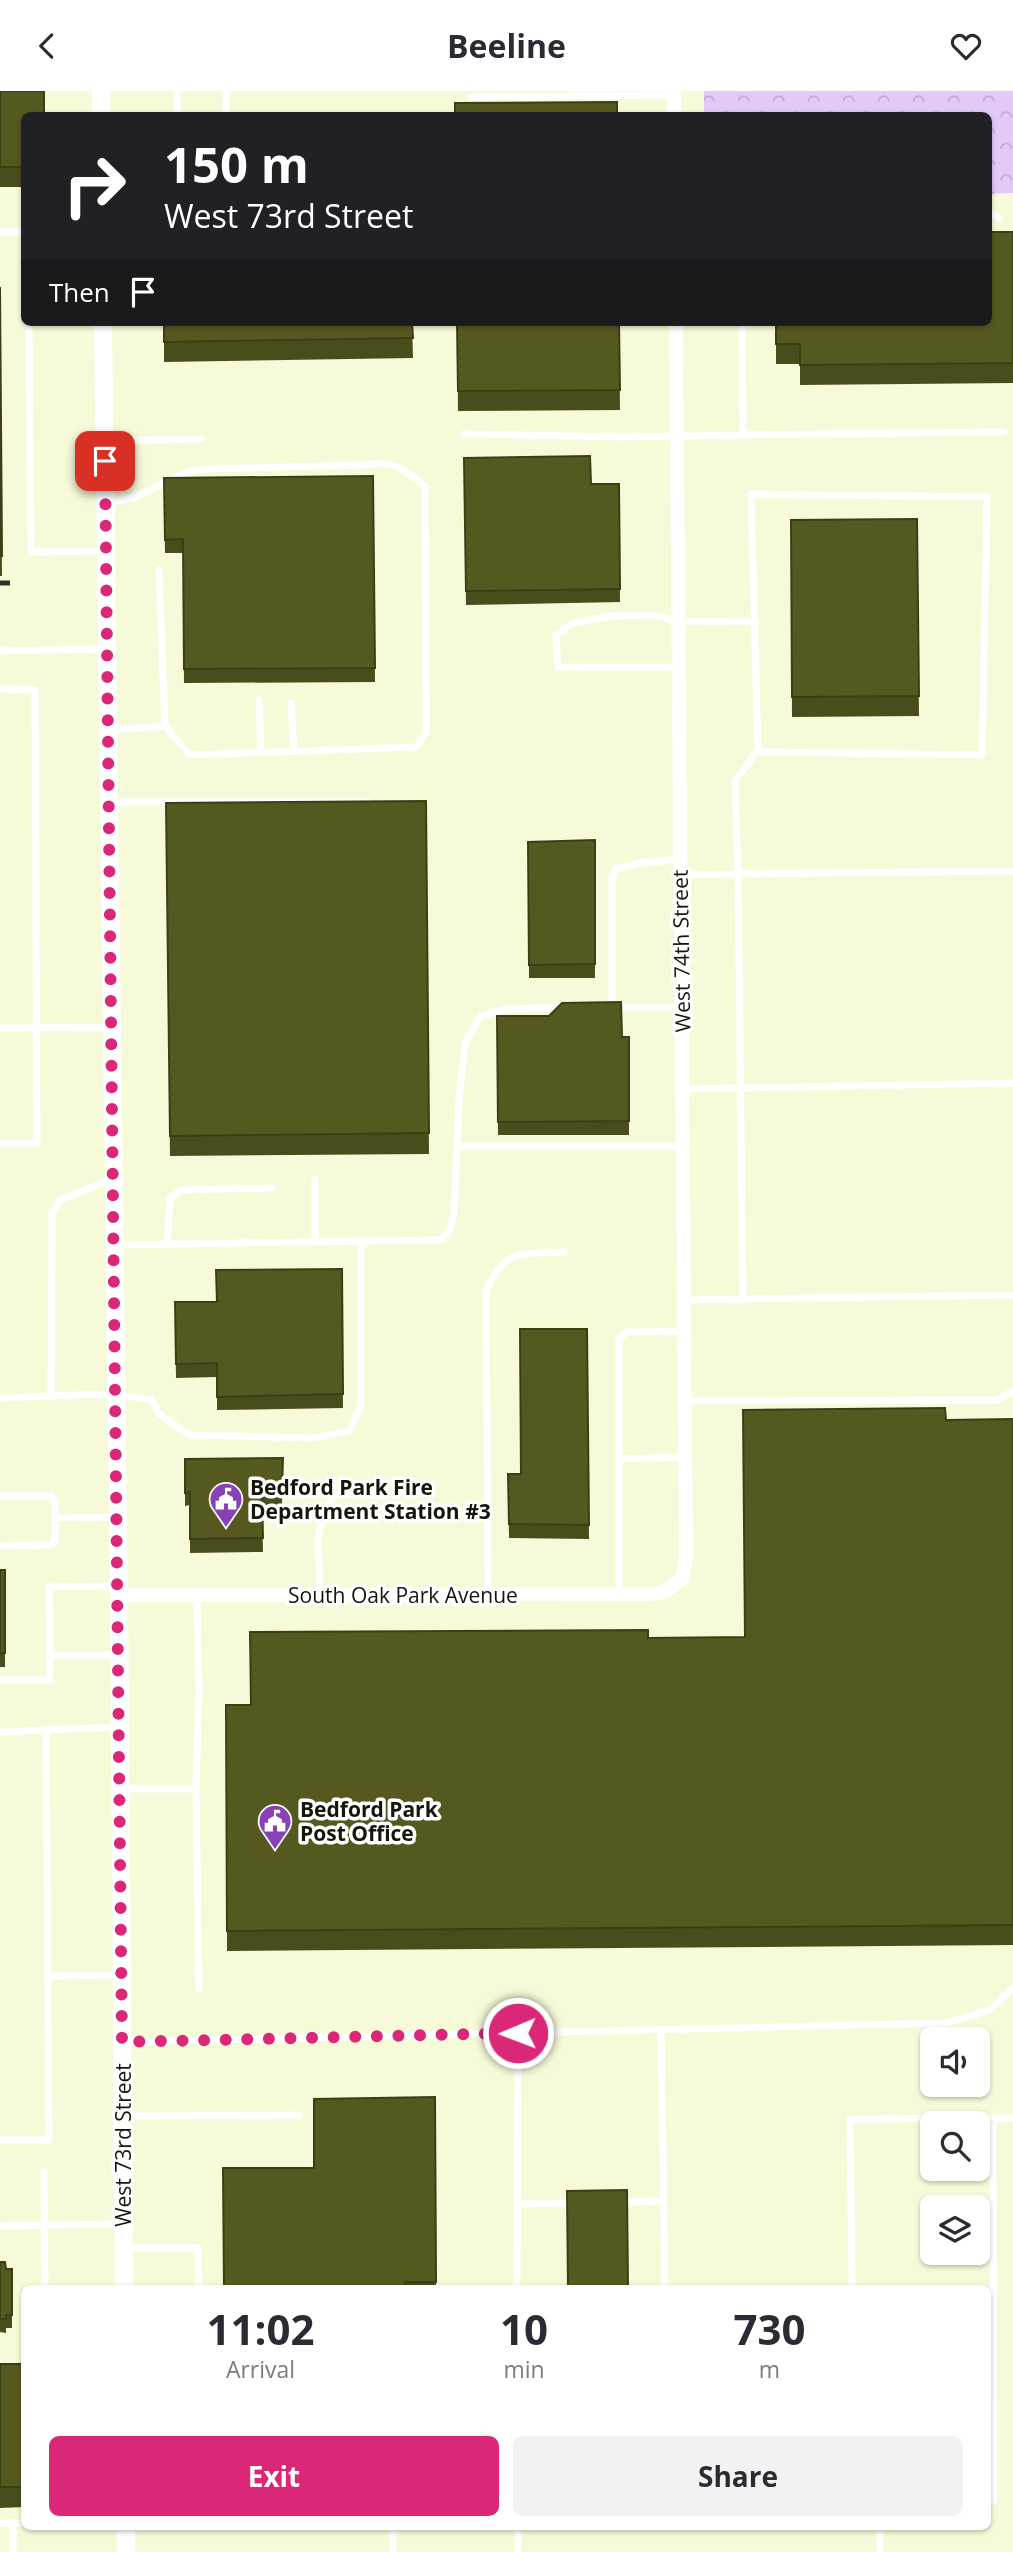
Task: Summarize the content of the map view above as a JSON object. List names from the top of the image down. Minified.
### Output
{"streets":{"street":["West 74th Street","South Oak Park Avenue","West 73rd Street"]},"crossings":[["West 74th Street","South Oak Park Avenue"],["South Oak Park Avenue","West 73rd Street"]],"places":{"public building":["Bedford Park Fire Department Station #3","Bedford Park Post Office"]},"page":{"header":"Beeline","turn":["150 m","West 73rd Street"],"then":"Then","eta":["11:02","Arrival","10","min","730","m"],"buttons":["Exit","Share"]}}
